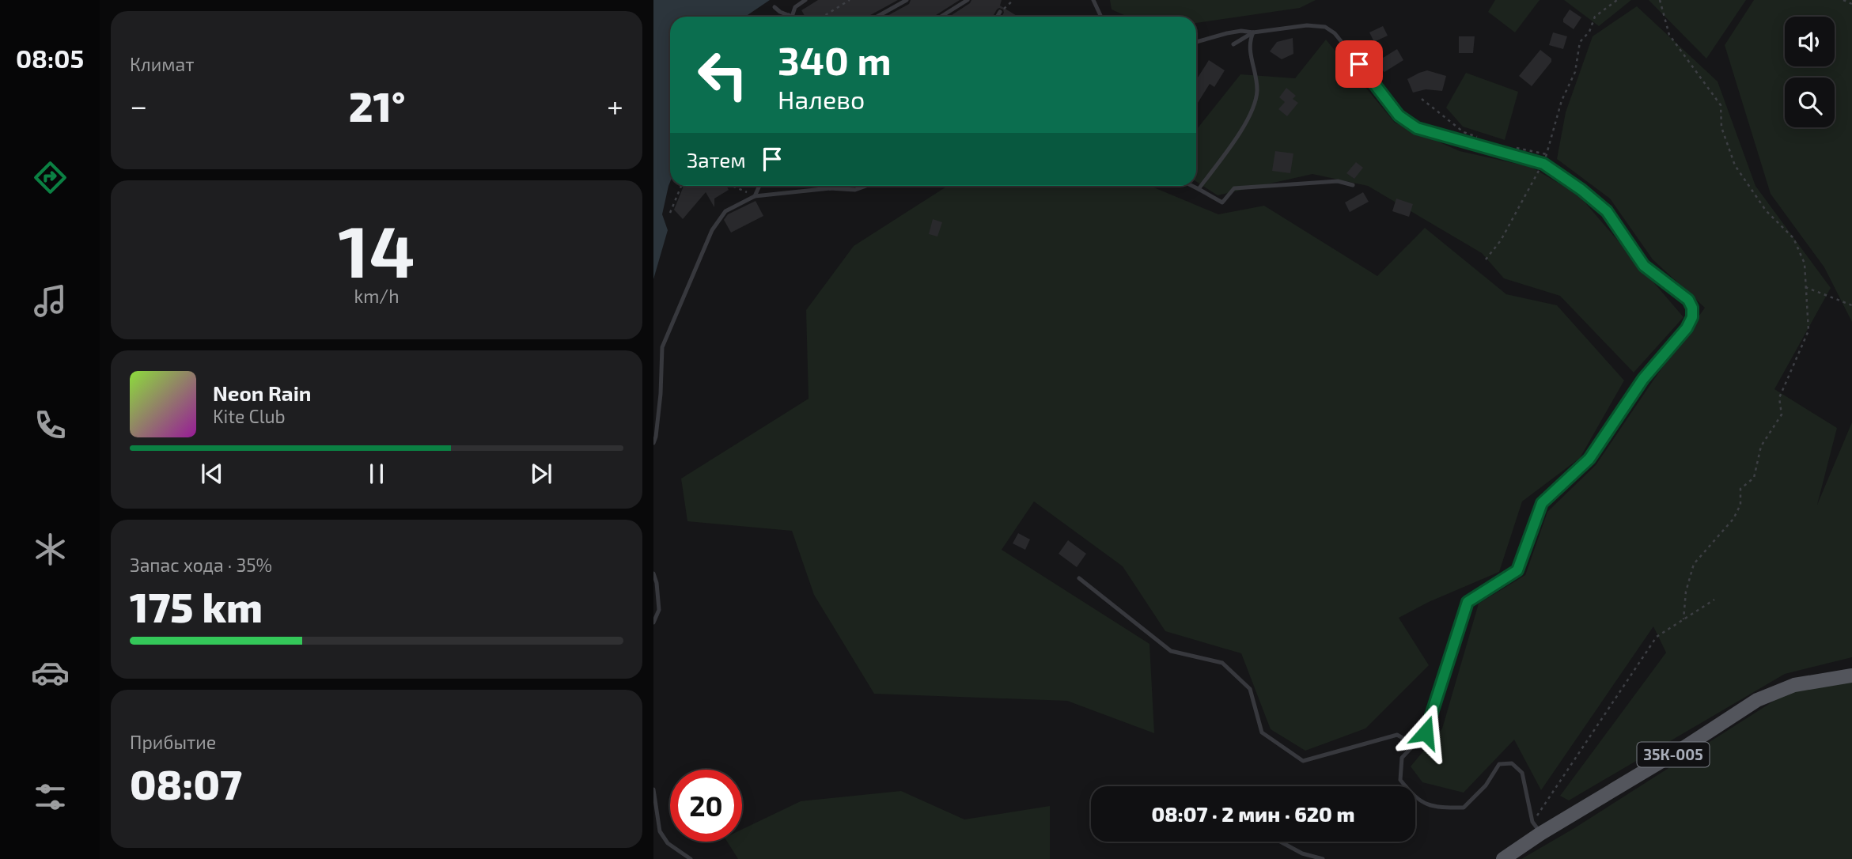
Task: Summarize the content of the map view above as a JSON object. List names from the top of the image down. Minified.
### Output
{"streets":{"main road":["35К-005"]},"page":{"tabs":"08:05","tile":["Климат",["14","km/h"],["Запас хода · 35%","175 km"],["Прибытие","08:07"]],"turn":["340 m","Налево"],"heat":["−","21°","+"],"then":"Затем","song":["Neon Rain","Kite Club"],"limit":"20","trip":"08:07 · 2 мин · 620 m"}}
